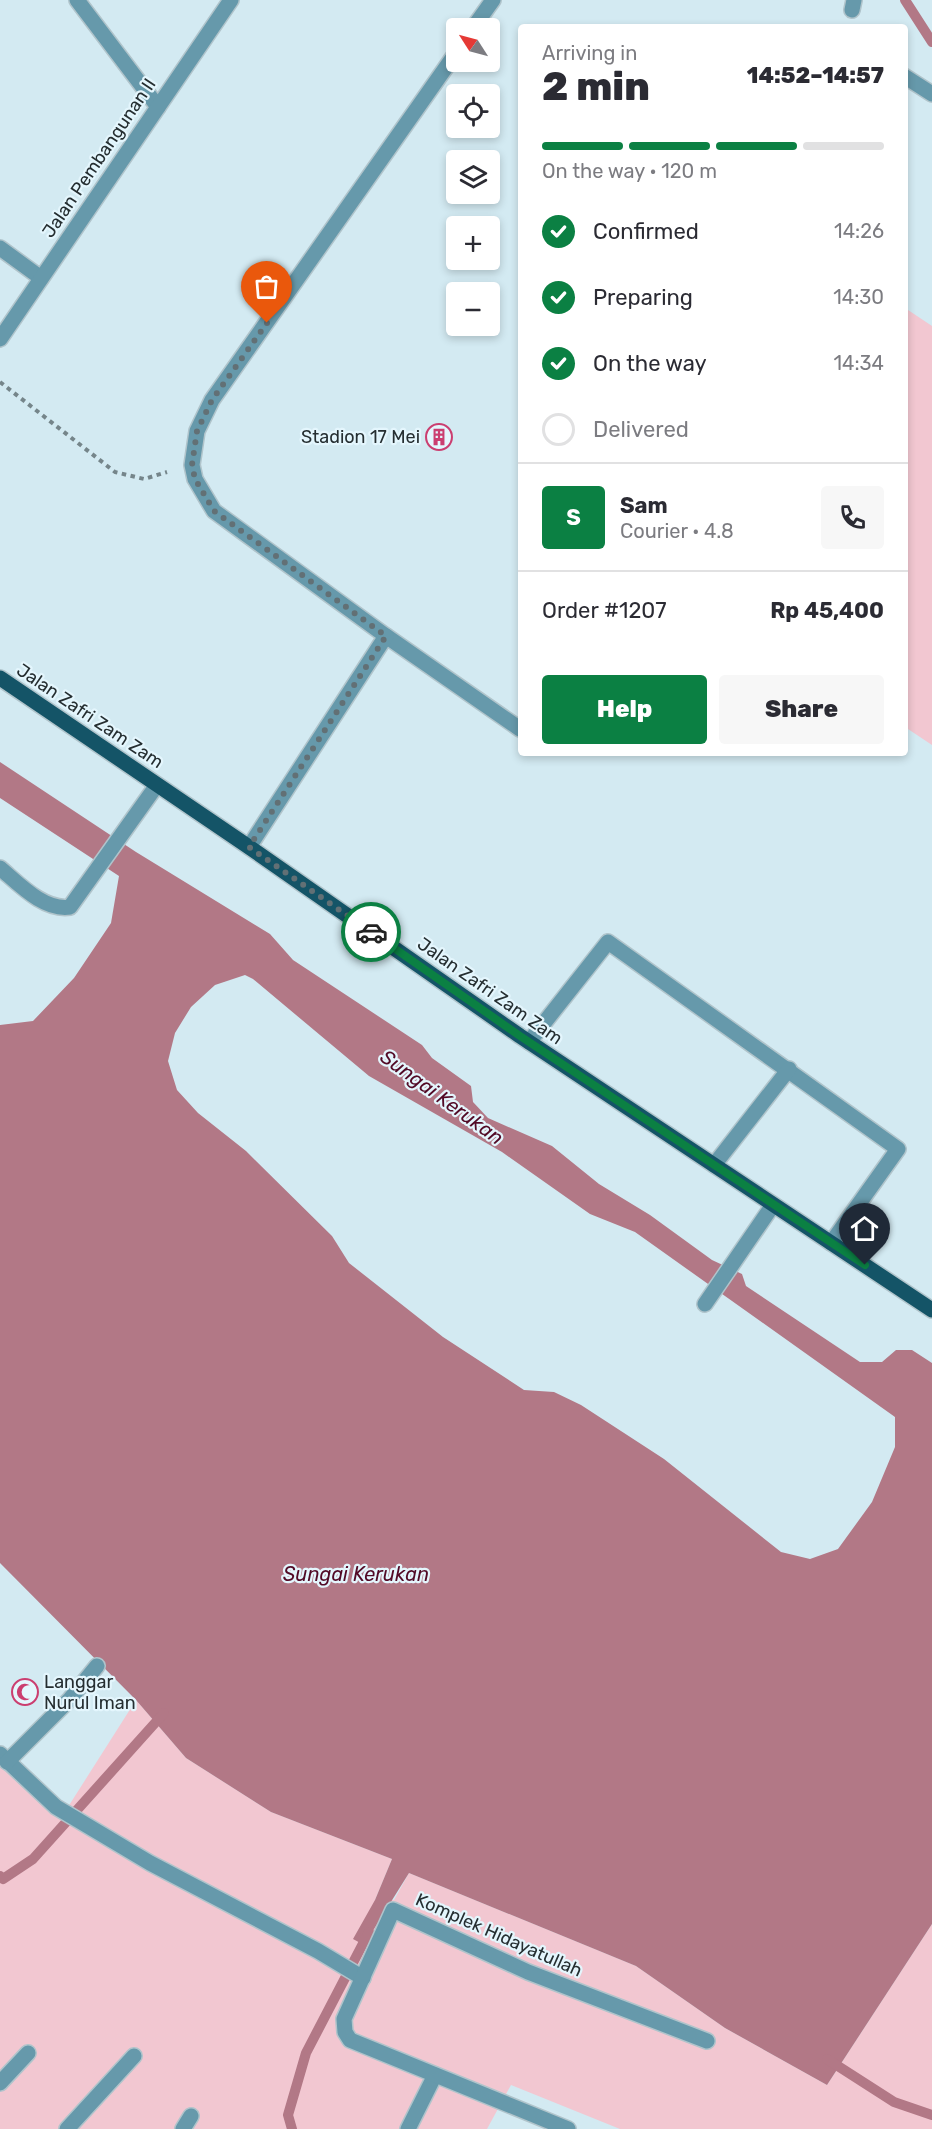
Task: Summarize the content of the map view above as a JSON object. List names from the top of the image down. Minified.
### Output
{"streets":{"main road":["Jalan Zafri Zam Zam"],"street":["Jalan Pembangunan II","Komplek Hidayatullah"]},"water":["Sungai Kerukan"],"places":{"building":["Stadion 17 Mei"],"mosque":["Langgar Nurul Iman"]},"north":"top left","page":{"map_buttons":["+","−"],"heading":["2 min","Arriving in","14:52–14:57"],"panel":["Sam","Courier · 4.8","Order #1207","Rp 45,400"],"bar":"On the way · 120 m","list":[["Confirmed","14:26"],["Preparing","14:30"],["On the way","14:34"],"Delivered"],"round":"S","buttons":["Help","Share"]}}
